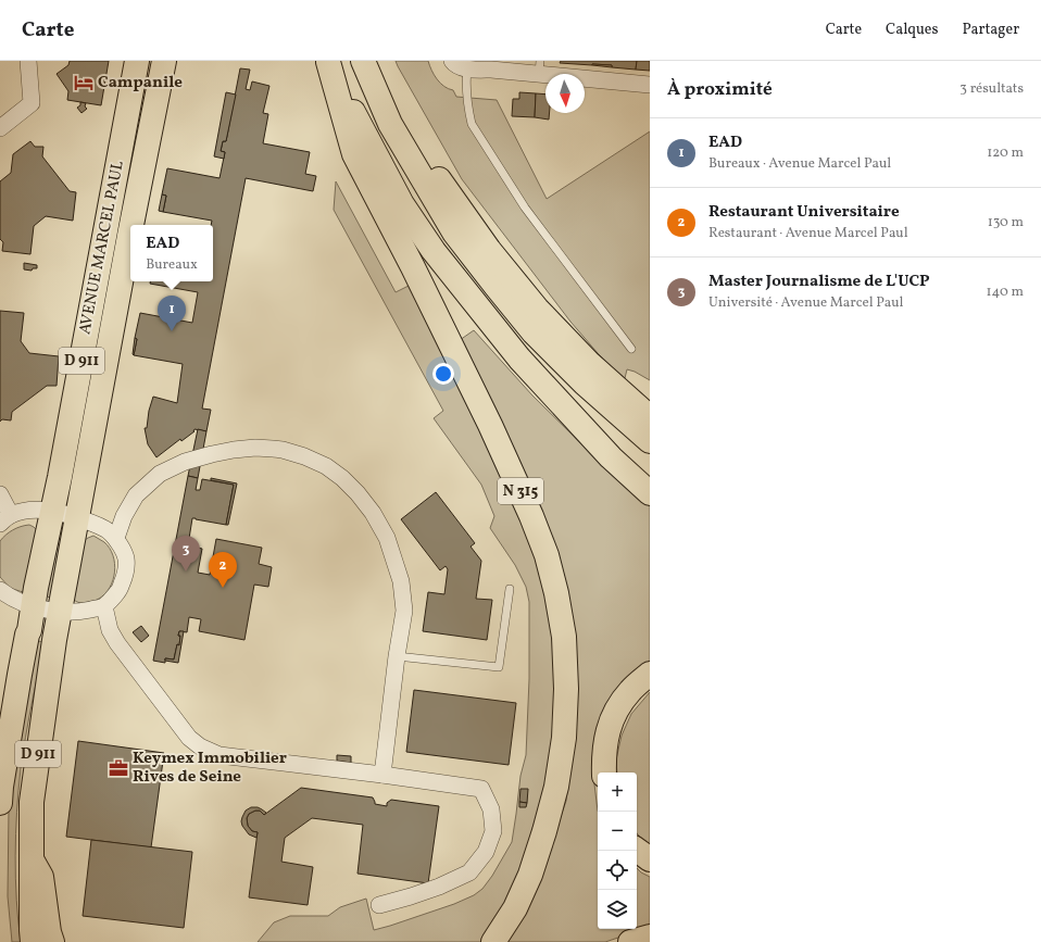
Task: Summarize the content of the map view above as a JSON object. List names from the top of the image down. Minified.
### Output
{"streets":{"main road":["AVENUE MARCEL PAUL","D 911","N 315"]},"places":{"hotel":["Campanile"],"office":["Keymex Immobilier Rives de Seine"]},"north":"bottom","page":{"header":"Carte","nav":["Carte","Calques","Partager"],"heading":["À proximité","3 résultats"],"list":[{"mark":"1","name":"EAD","note":"Bureaux · Avenue Marcel Paul","value":"120 m"},{"mark":"2","name":"Restaurant Universitaire","note":"Restaurant · Avenue Marcel Paul","value":"130 m"},{"mark":"3","name":"Master Journalisme de L'UCP","note":"Université · Avenue Marcel Paul","value":"140 m"}],"popup":["EAD","Bureaux"],"pins":["1","3","2"],"map_buttons":["+","−"]}}
